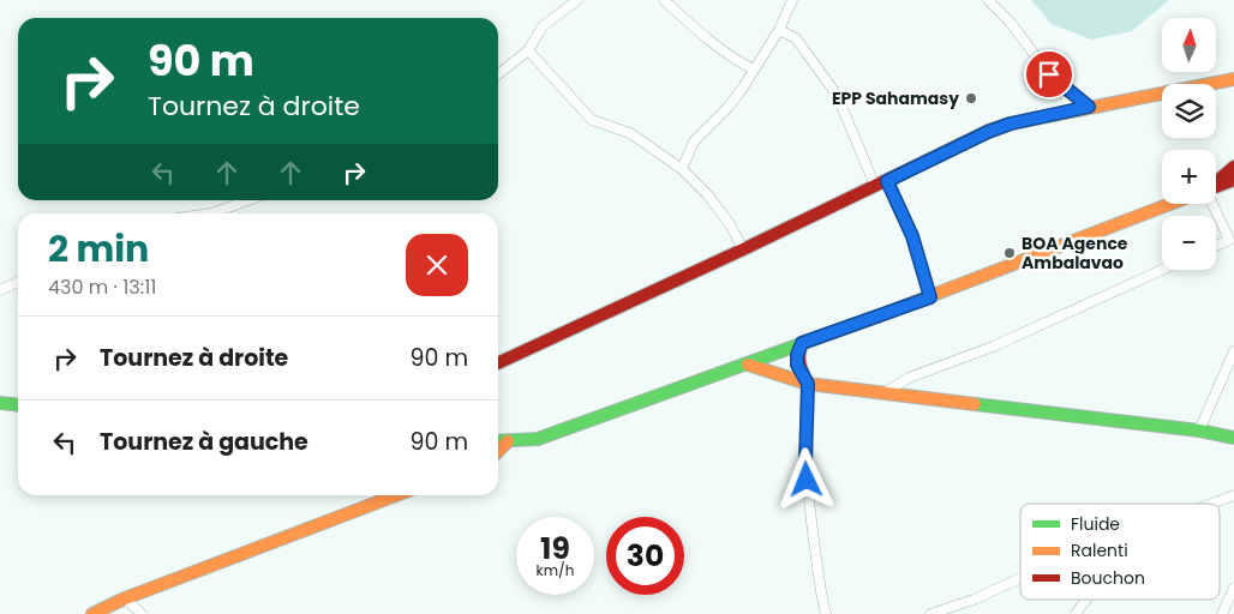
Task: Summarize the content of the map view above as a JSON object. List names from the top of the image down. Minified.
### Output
{"places":["EPP Sahamasy","BOA Agence Ambalavao"],"legend":["Fluide","Ralenti","Bouchon"],"north":"top","page":{"map_buttons":["+","−"],"turn":["90 m","Tournez à droite"],"heading":["2 min","430 m · 13:11"],"list":[{"name":"Tournez à droite","value":"90 m"},{"name":"Tournez à gauche","value":"90 m"}],"speed":"19 km/h","limit":"30"}}
